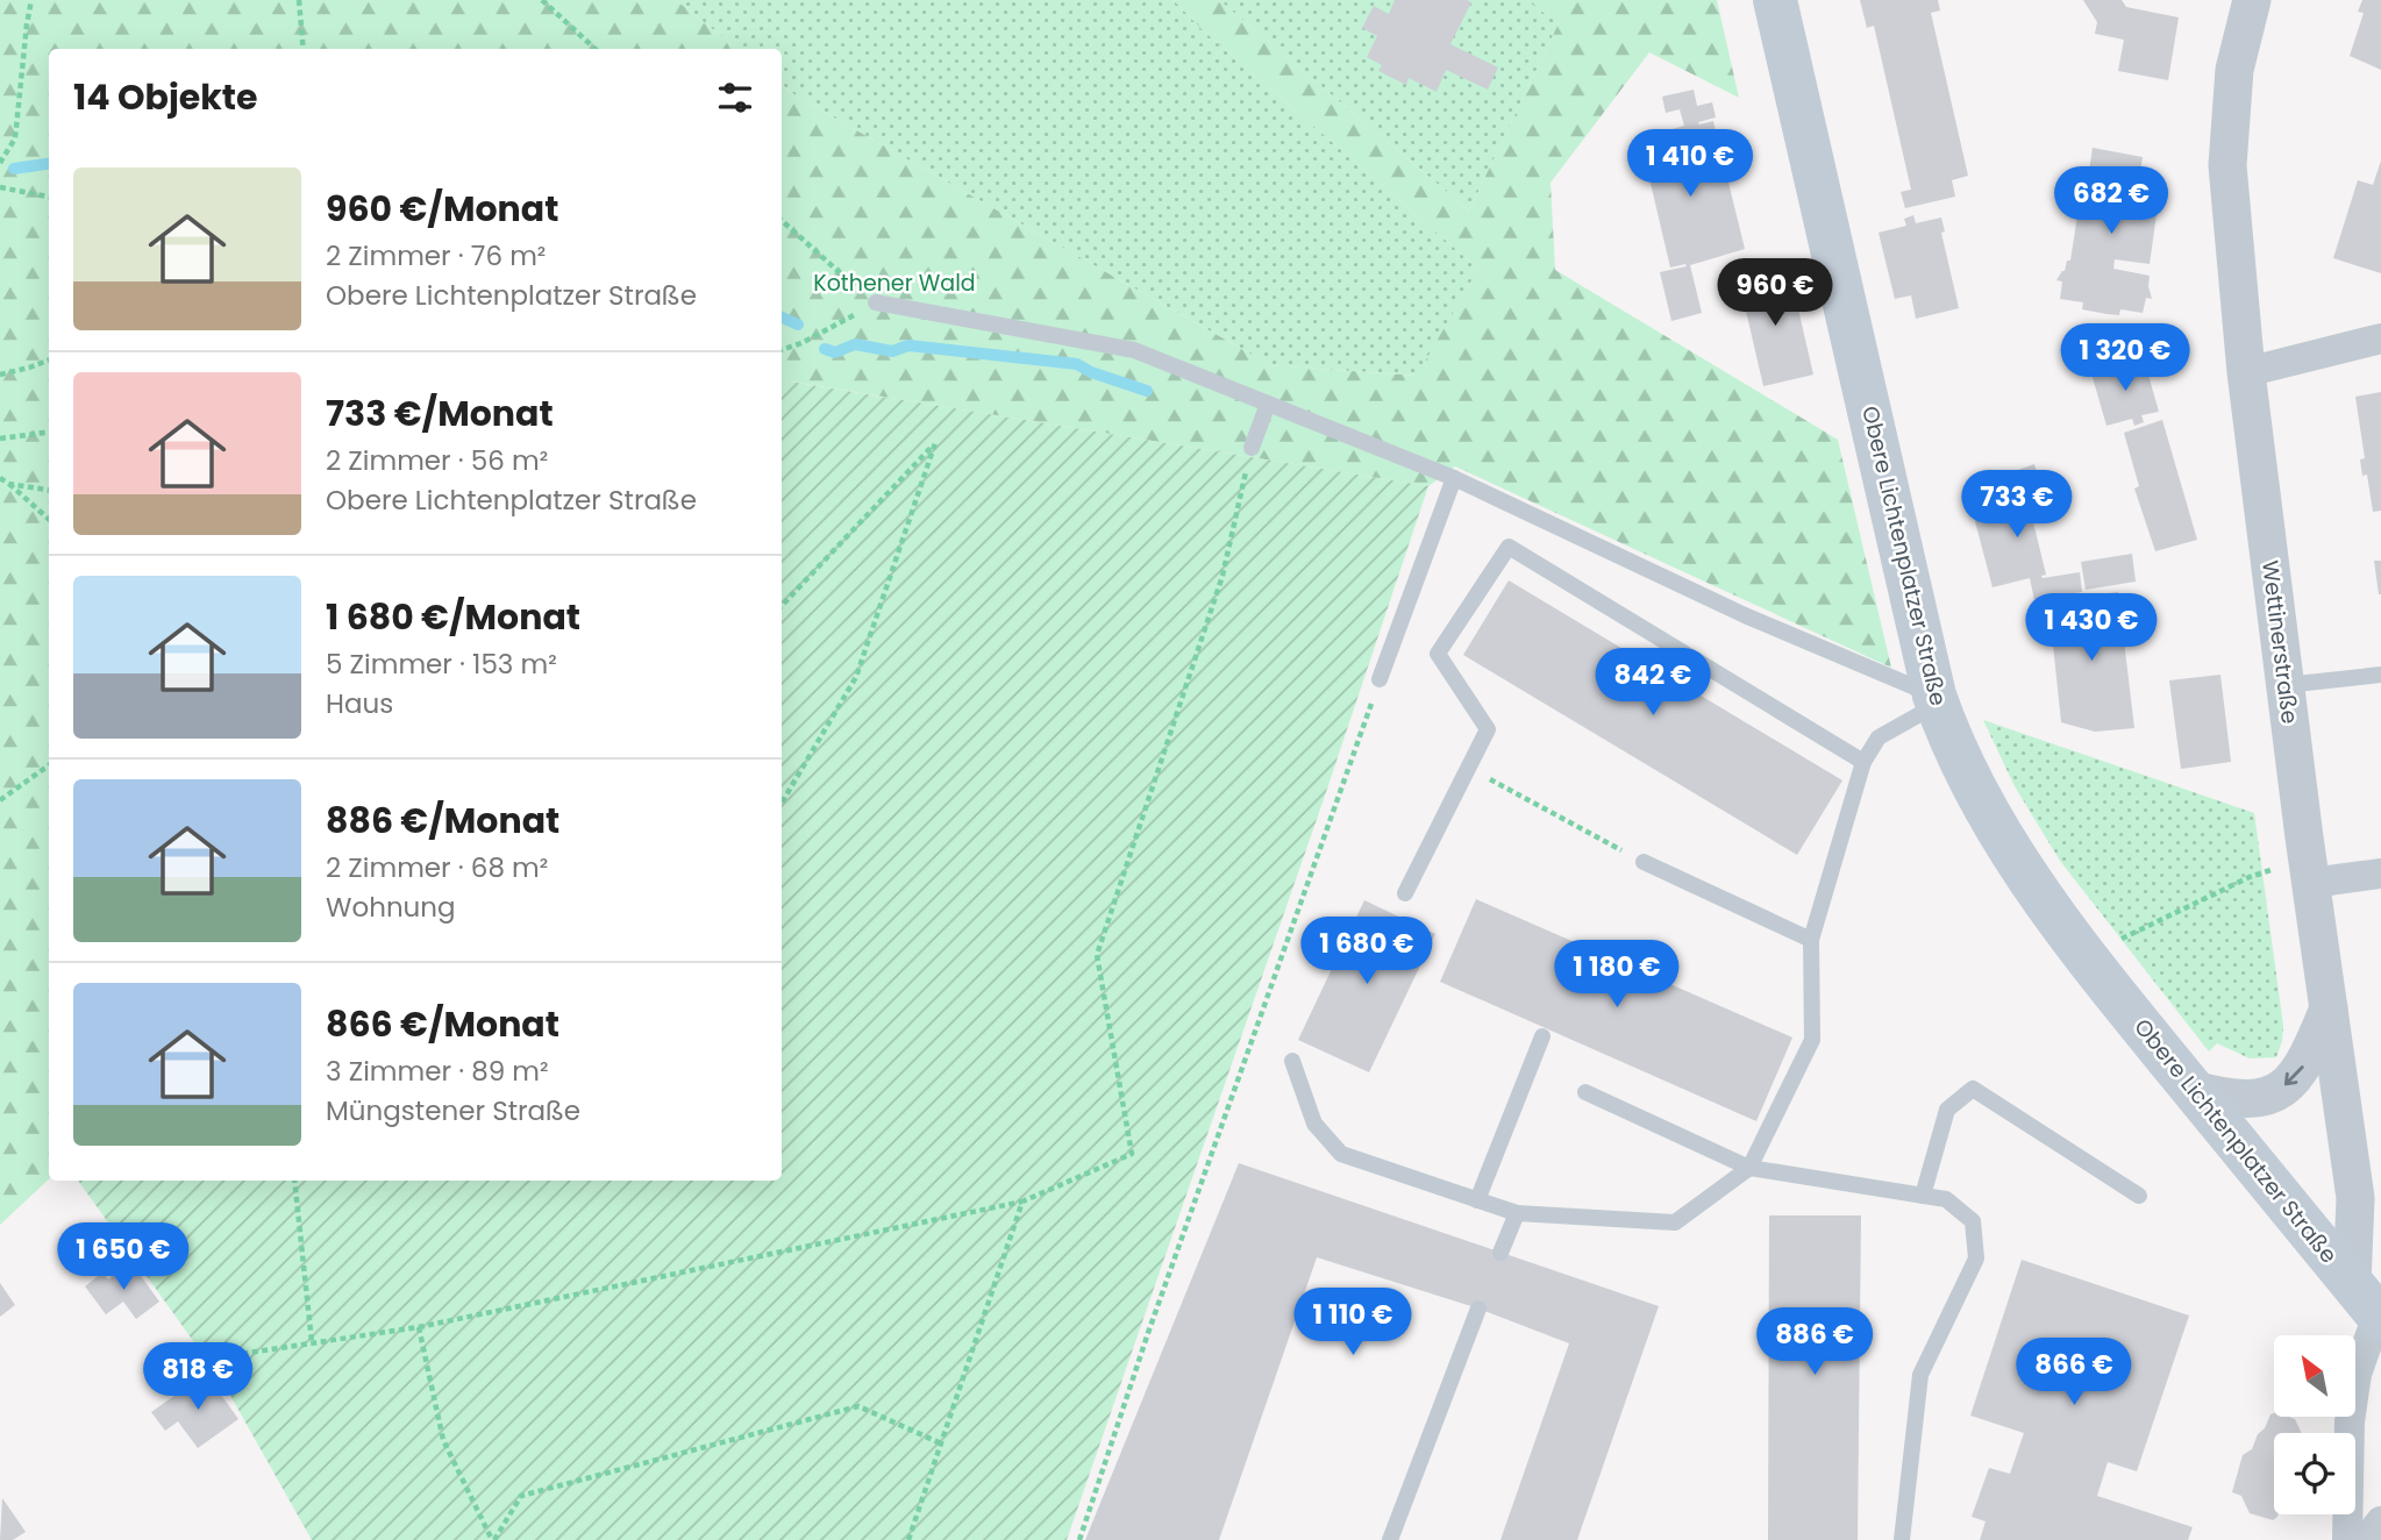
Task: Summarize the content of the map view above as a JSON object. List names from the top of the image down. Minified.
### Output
{"streets":{"main road":["Obere Lichtenplatzer Straße"],"street":["Wettinerstraße"]},"crossings":[["Obere Lichtenplatzer Straße","Wettinerstraße"]],"parks":["Kothener Wald"],"north":"top left","page":{"heading":"14 Objekte","price":["1 410 €","682 €","960 €","1 320 €","733 €","1 430 €","842 €","1 680 €","1 180 €","1 650 €","1 110 €","886 €","866 €","818 €"],"list":[{"name":"960 €/Monat","note":"2 Zimmer · 76 m² · Obere Lichtenplatzer Straße"},{"name":"733 €/Monat","note":"2 Zimmer · 56 m² · Obere Lichtenplatzer Straße"},{"name":"1 680 €/Monat","note":"5 Zimmer · 153 m² · Haus"},{"name":"886 €/Monat","note":"2 Zimmer · 68 m² · Wohnung"},{"name":"866 €/Monat","note":"3 Zimmer · 89 m² · Müngstener Straße"}]}}
